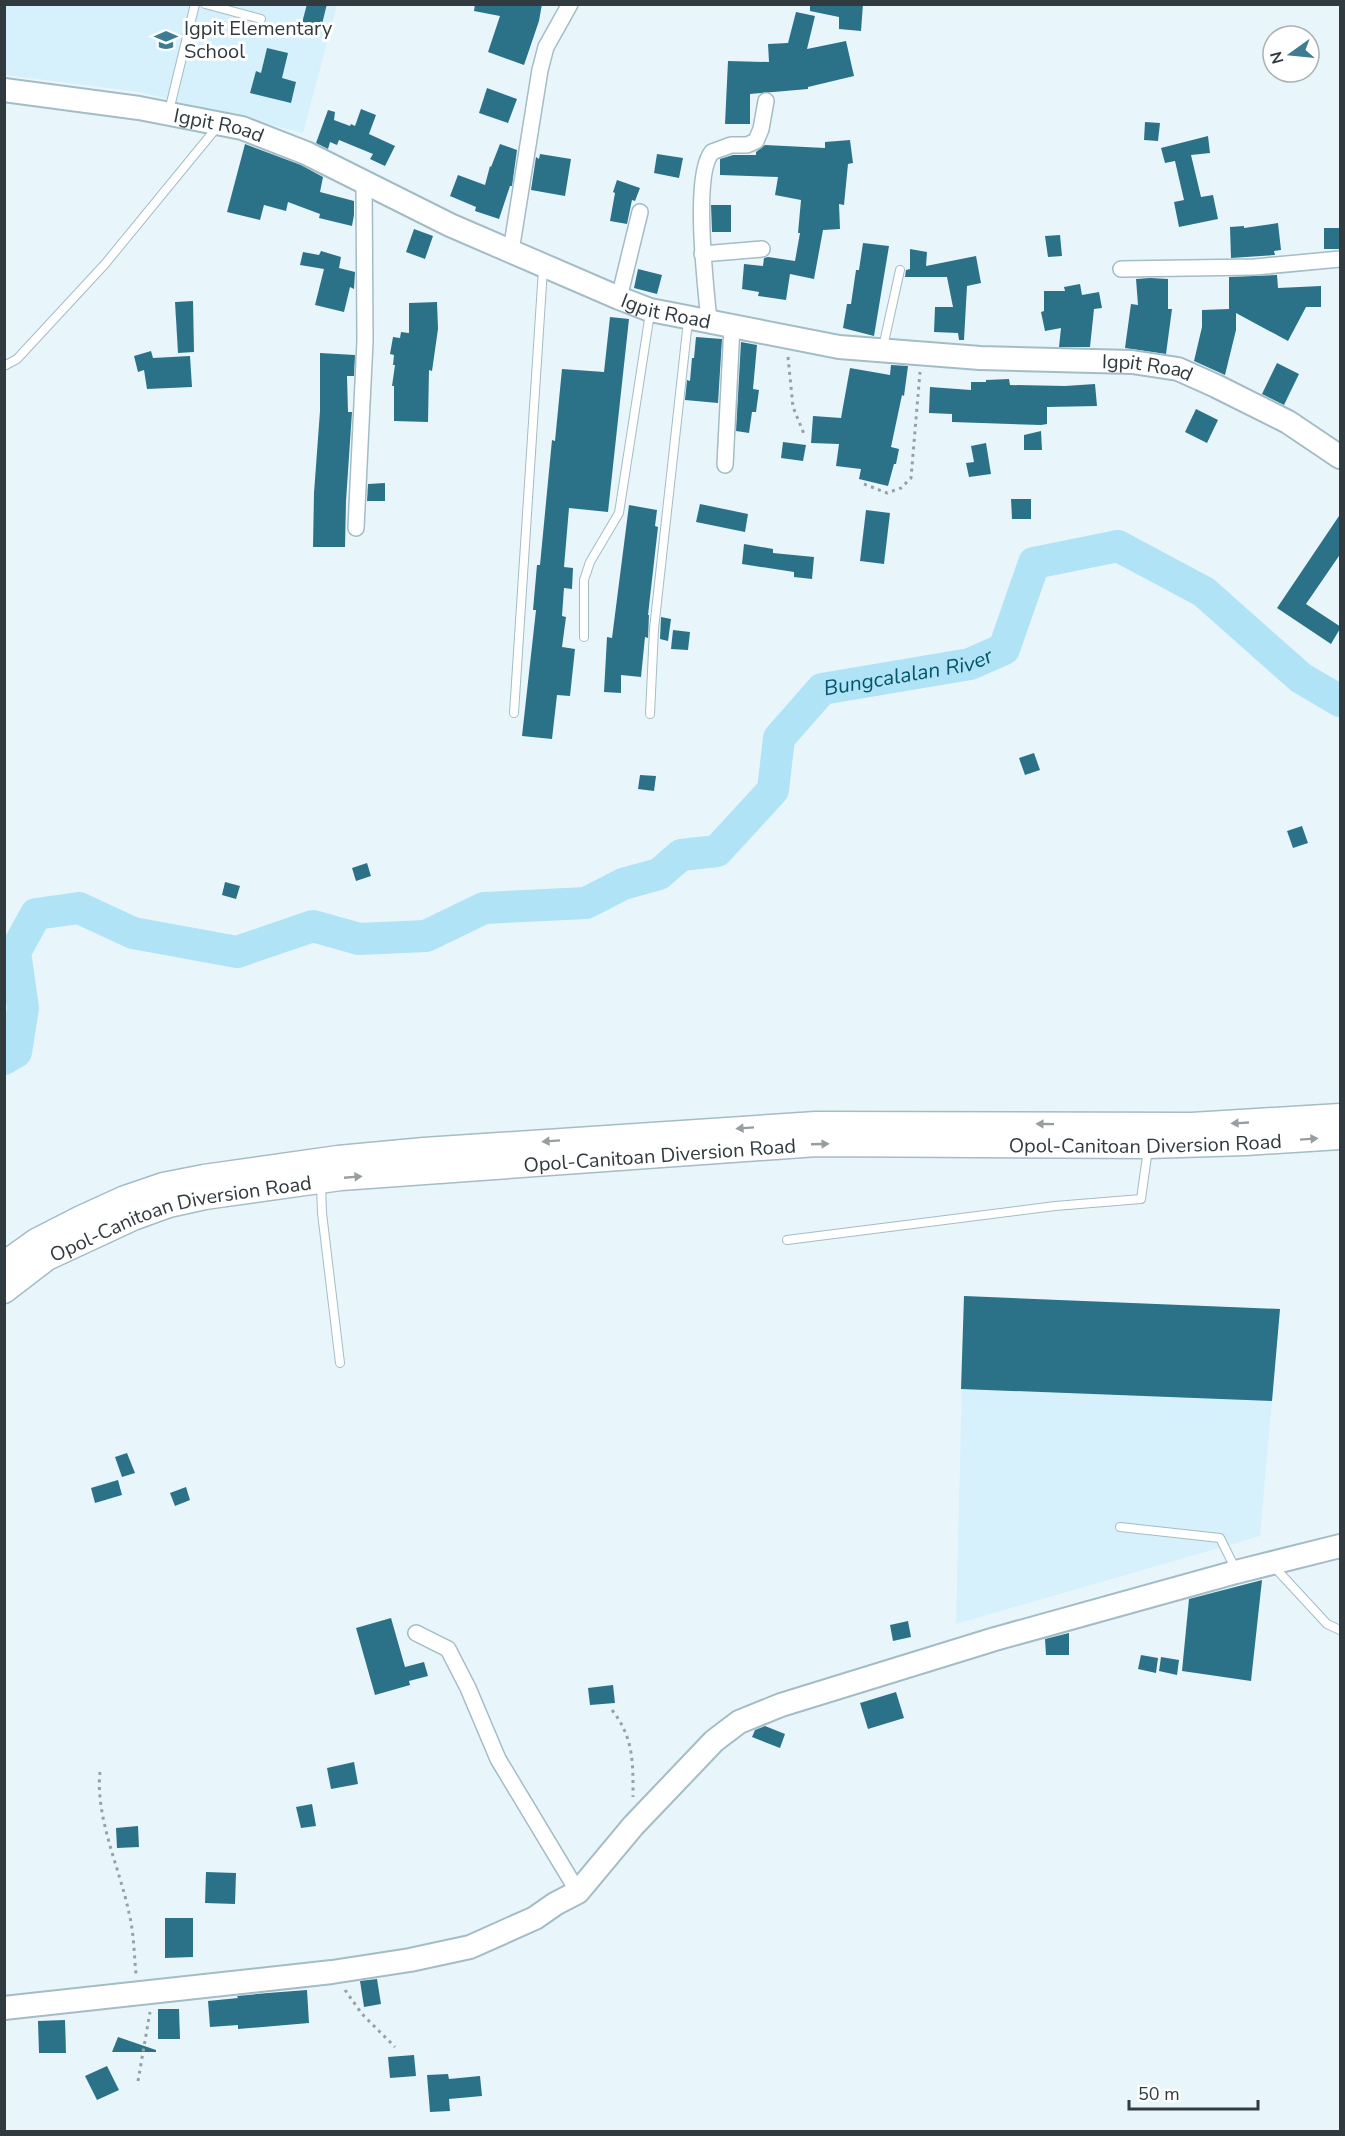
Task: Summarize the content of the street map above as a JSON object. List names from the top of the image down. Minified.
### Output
{"streets":{"main road":["Opol-Canitoan Diversion Road"],"street":["Igpit Road"]},"water":["Bungcalalan River"],"places":{"school or university":["Igpit Elementary School"]},"scale_bar":"50 m","north":"left"}
